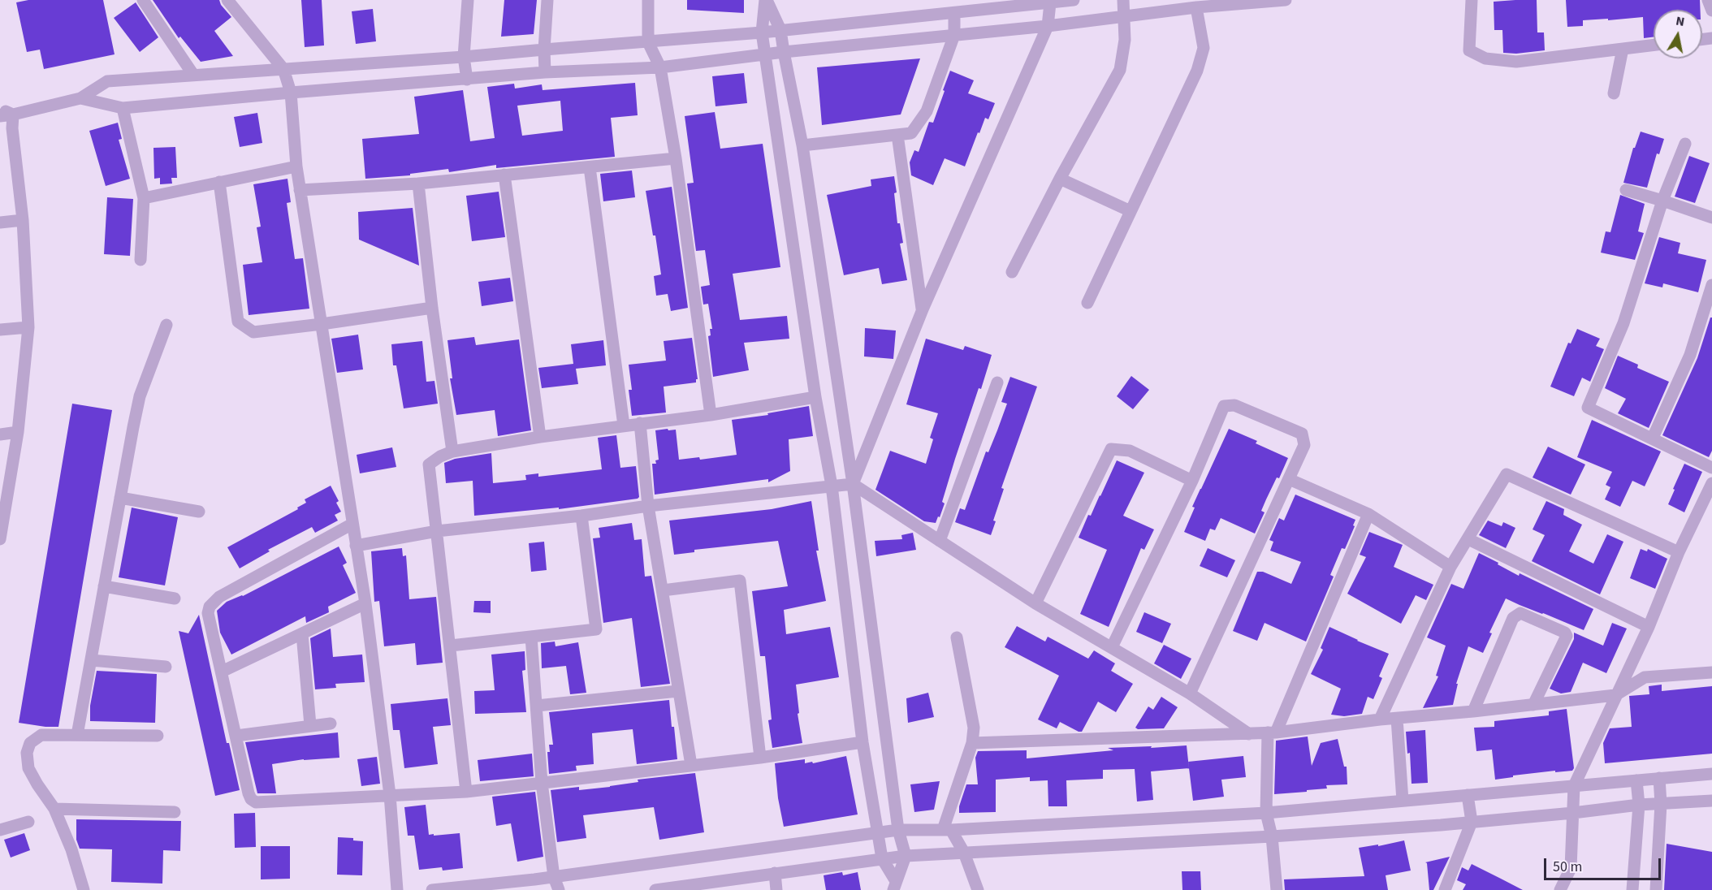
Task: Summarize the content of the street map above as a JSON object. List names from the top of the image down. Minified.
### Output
{"scale_bar":"50 m","north":"top"}
